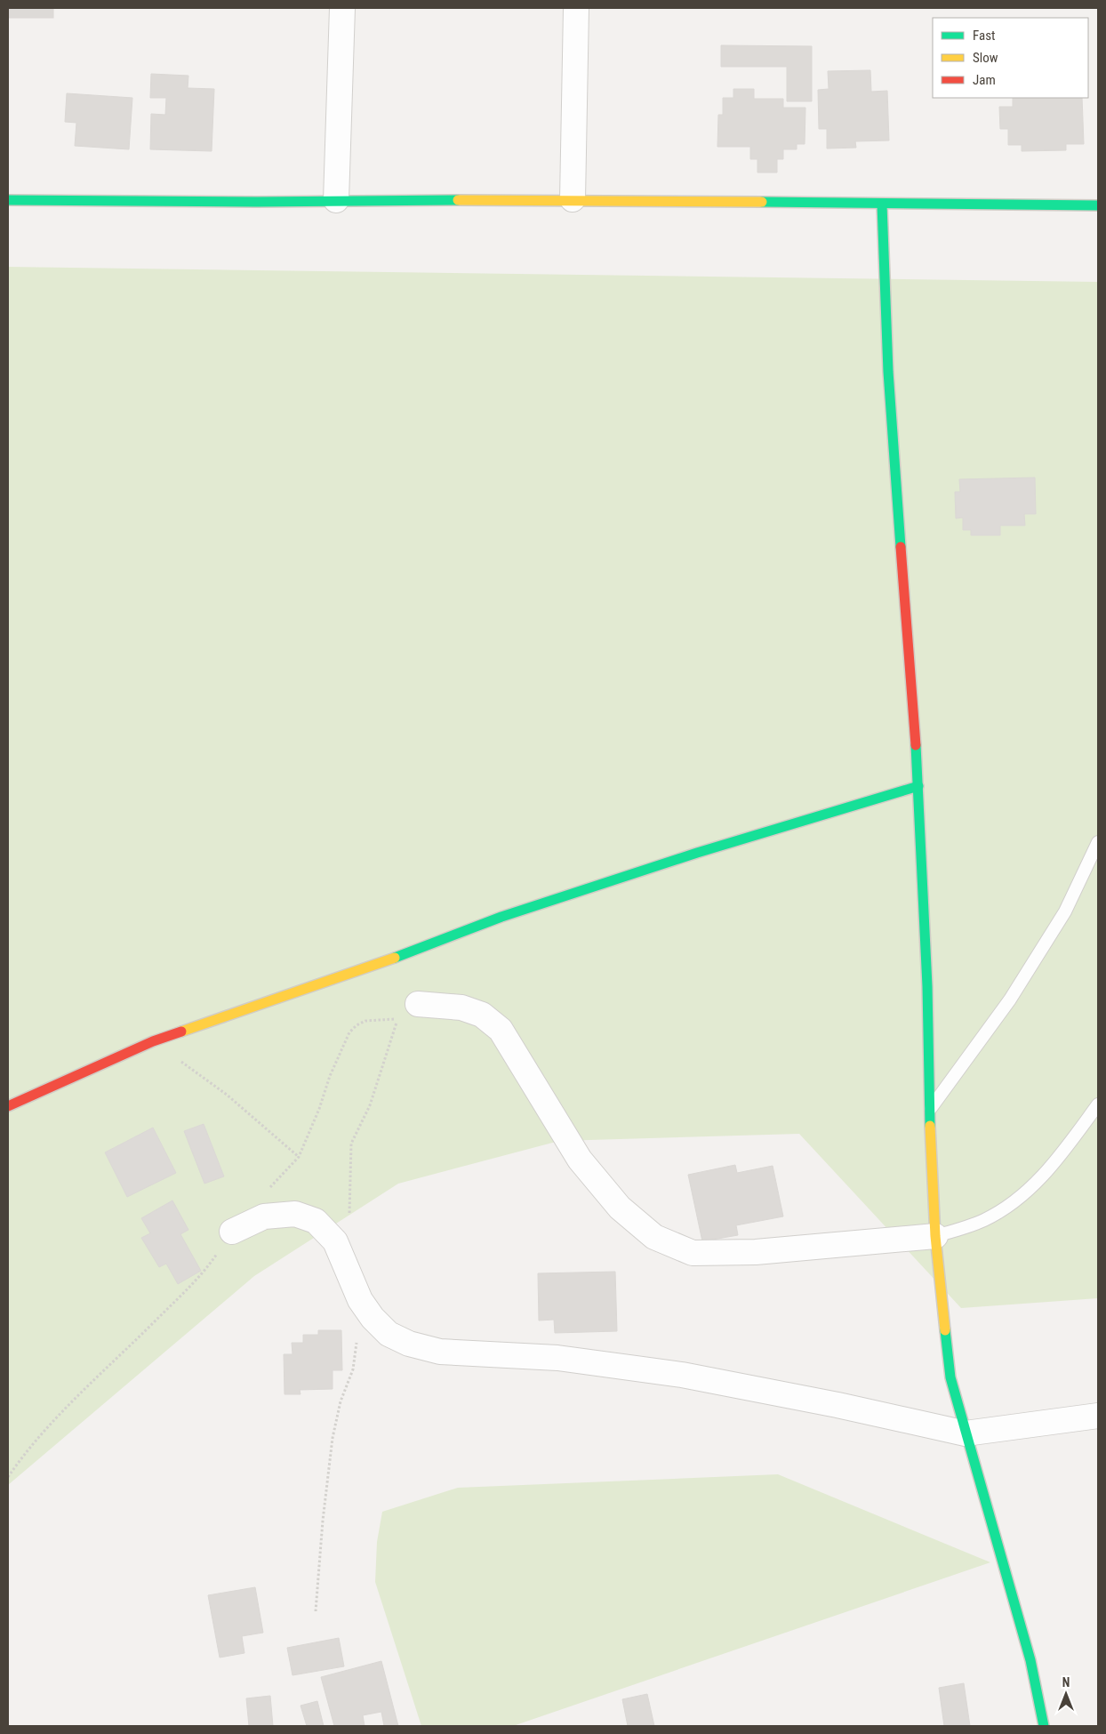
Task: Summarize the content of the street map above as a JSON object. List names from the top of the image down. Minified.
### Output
{"legend":["Fast","Slow","Jam"],"north":"top"}
